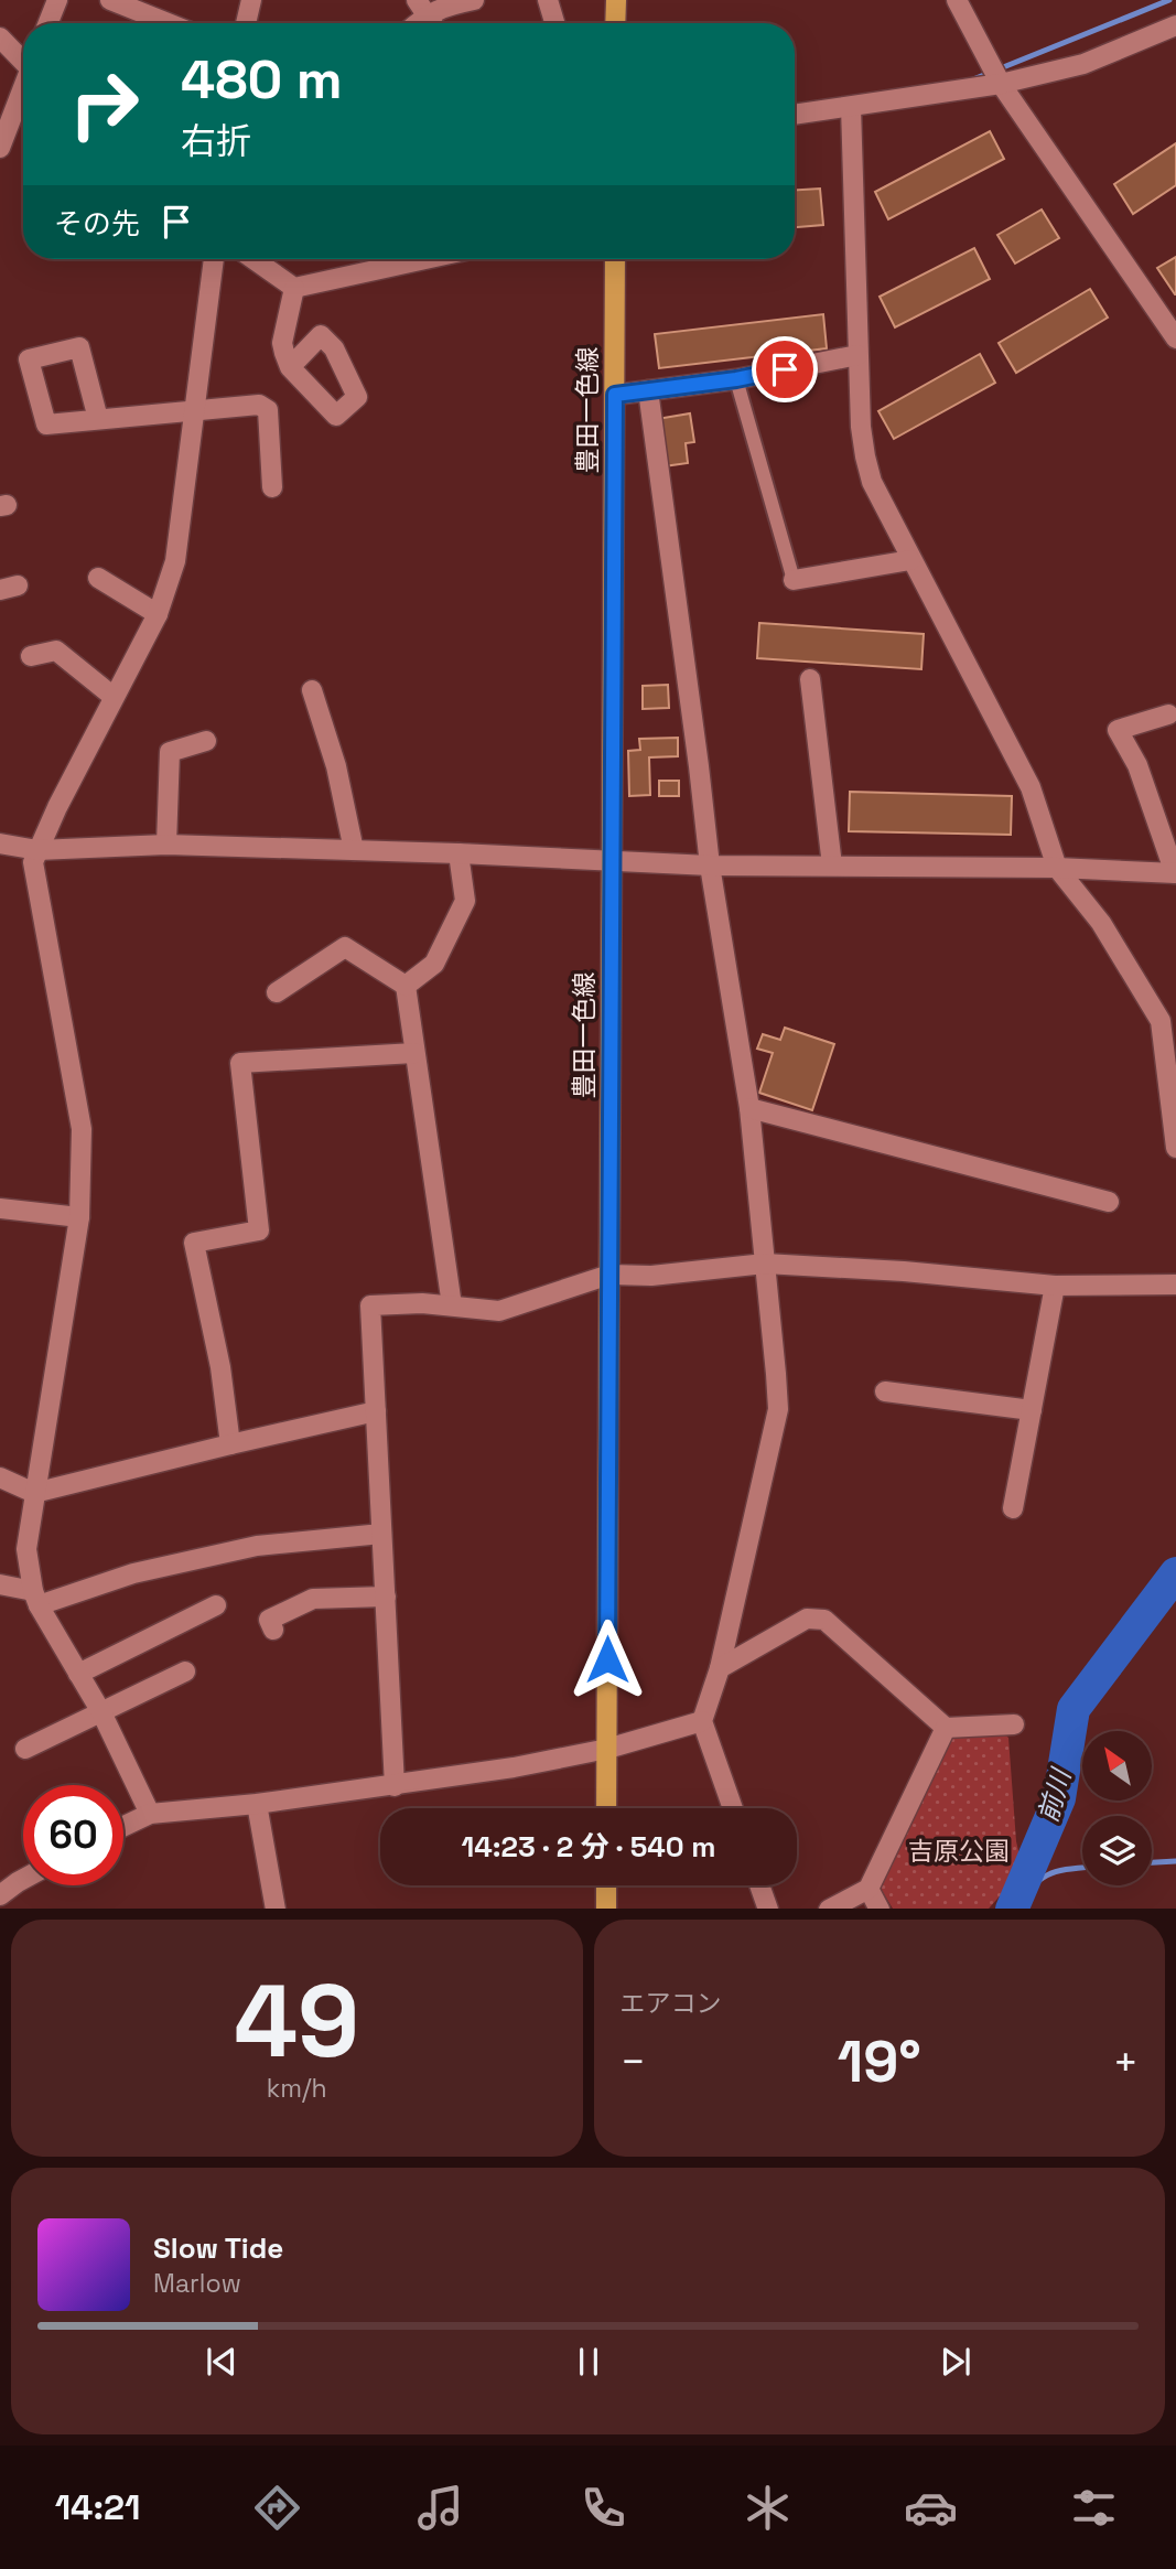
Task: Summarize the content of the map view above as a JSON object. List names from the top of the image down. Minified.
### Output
{"streets":{"main road":["豊田一色線"]},"water":["前川"],"parks":["吉原公園"],"north":"top left","page":{"turn":["480 m","右折"],"then":"その先","limit":"60","trip":"14:23 · 2 分 · 540 m","tile":[["49","km/h"],"エアコン"],"heat":["−","19°","+"],"song":["Slow Tide","Marlow"],"tabs":"14:21"}}
